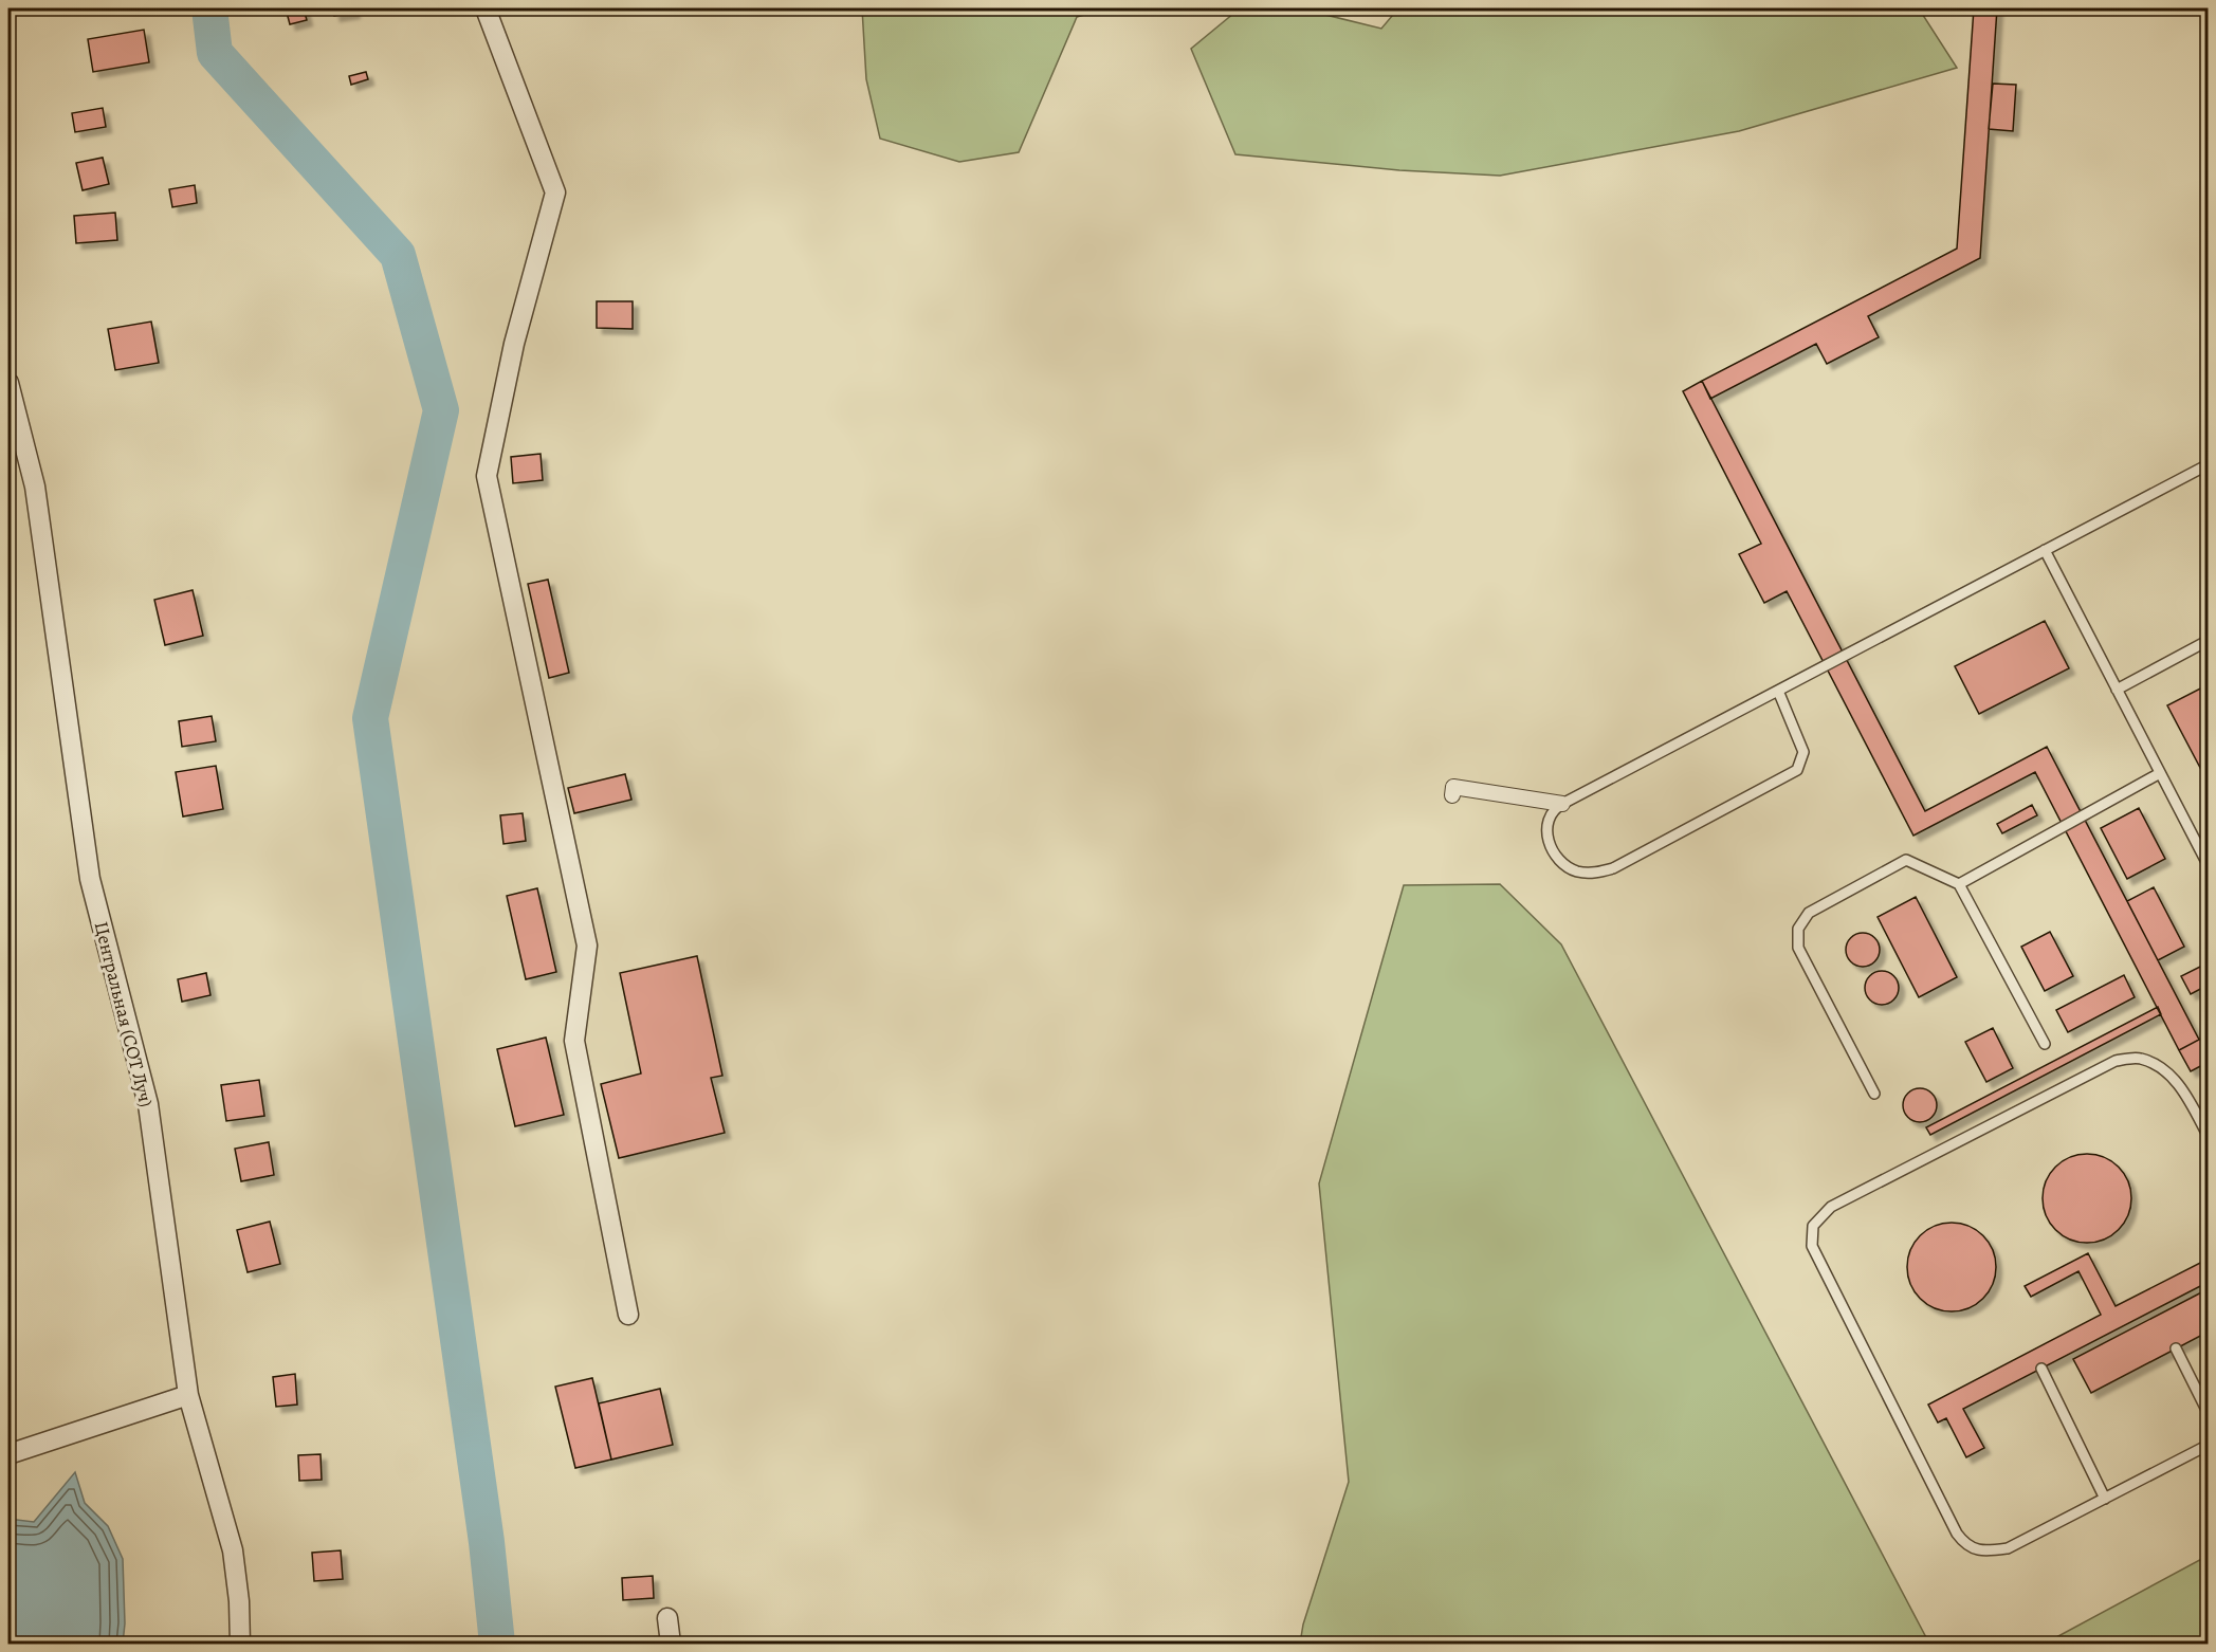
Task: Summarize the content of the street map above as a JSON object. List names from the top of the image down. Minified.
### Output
{"streets":{"street":["Центральная (СОТ Луч)"]}}
